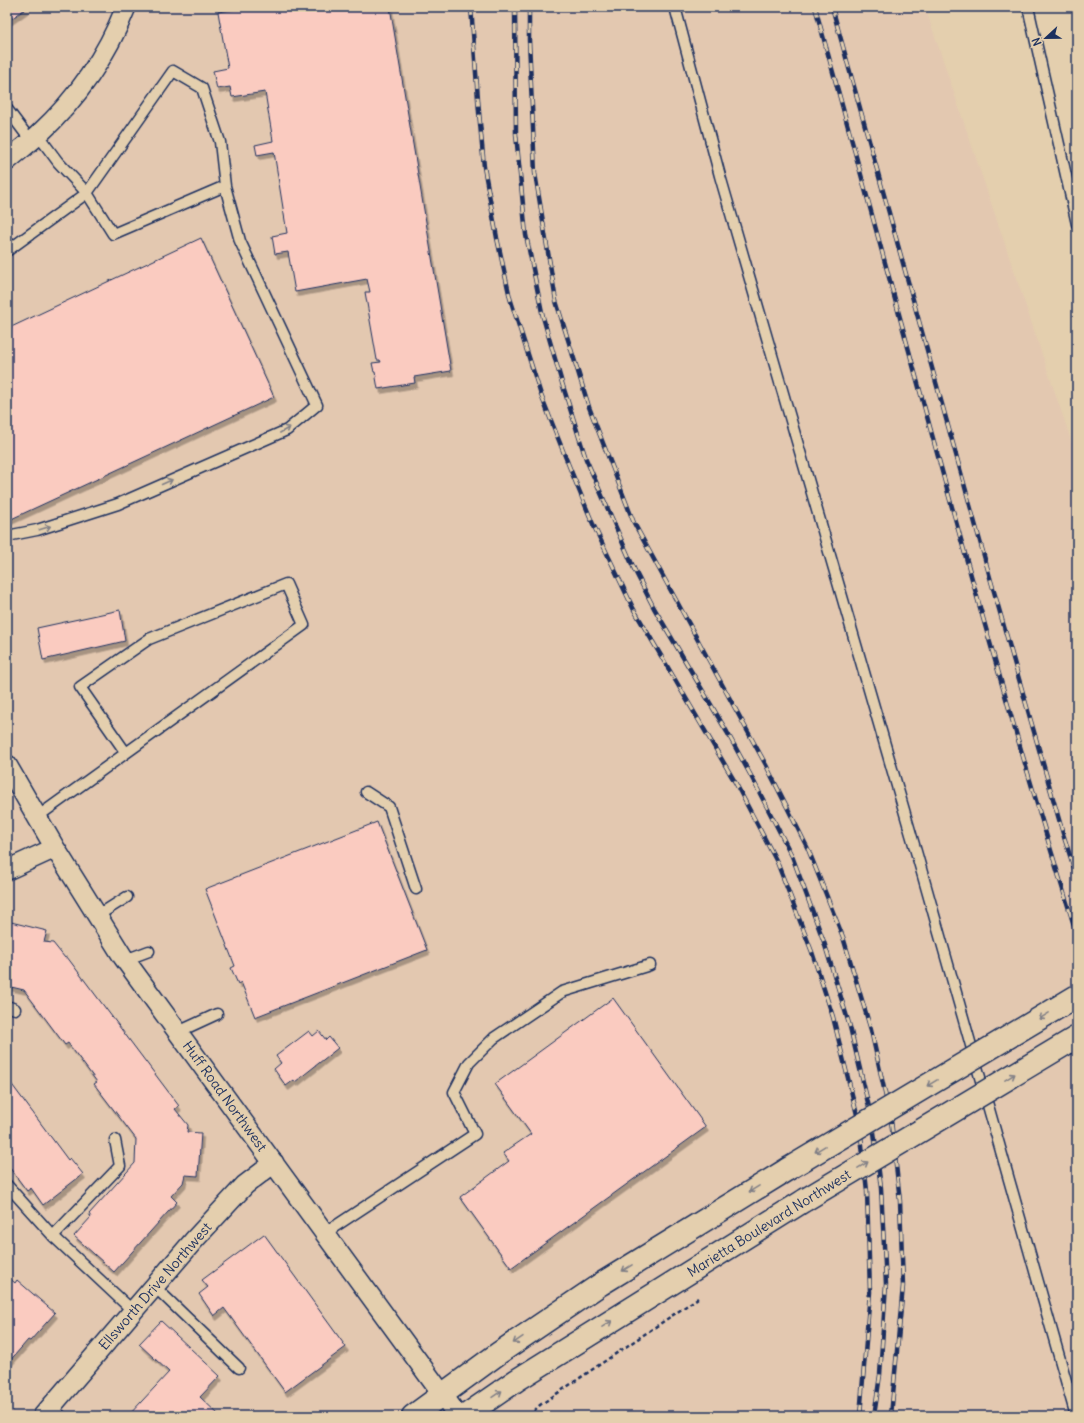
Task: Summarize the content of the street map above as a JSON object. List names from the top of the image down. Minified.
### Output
{"streets":{"main road":["Marietta Boulevard Northwest"],"street":["Huff Road Northwest","Ellsworth Drive Northwest"]},"crossings":[["Huff Road Northwest","Ellsworth Drive Northwest"]],"north":"left"}
